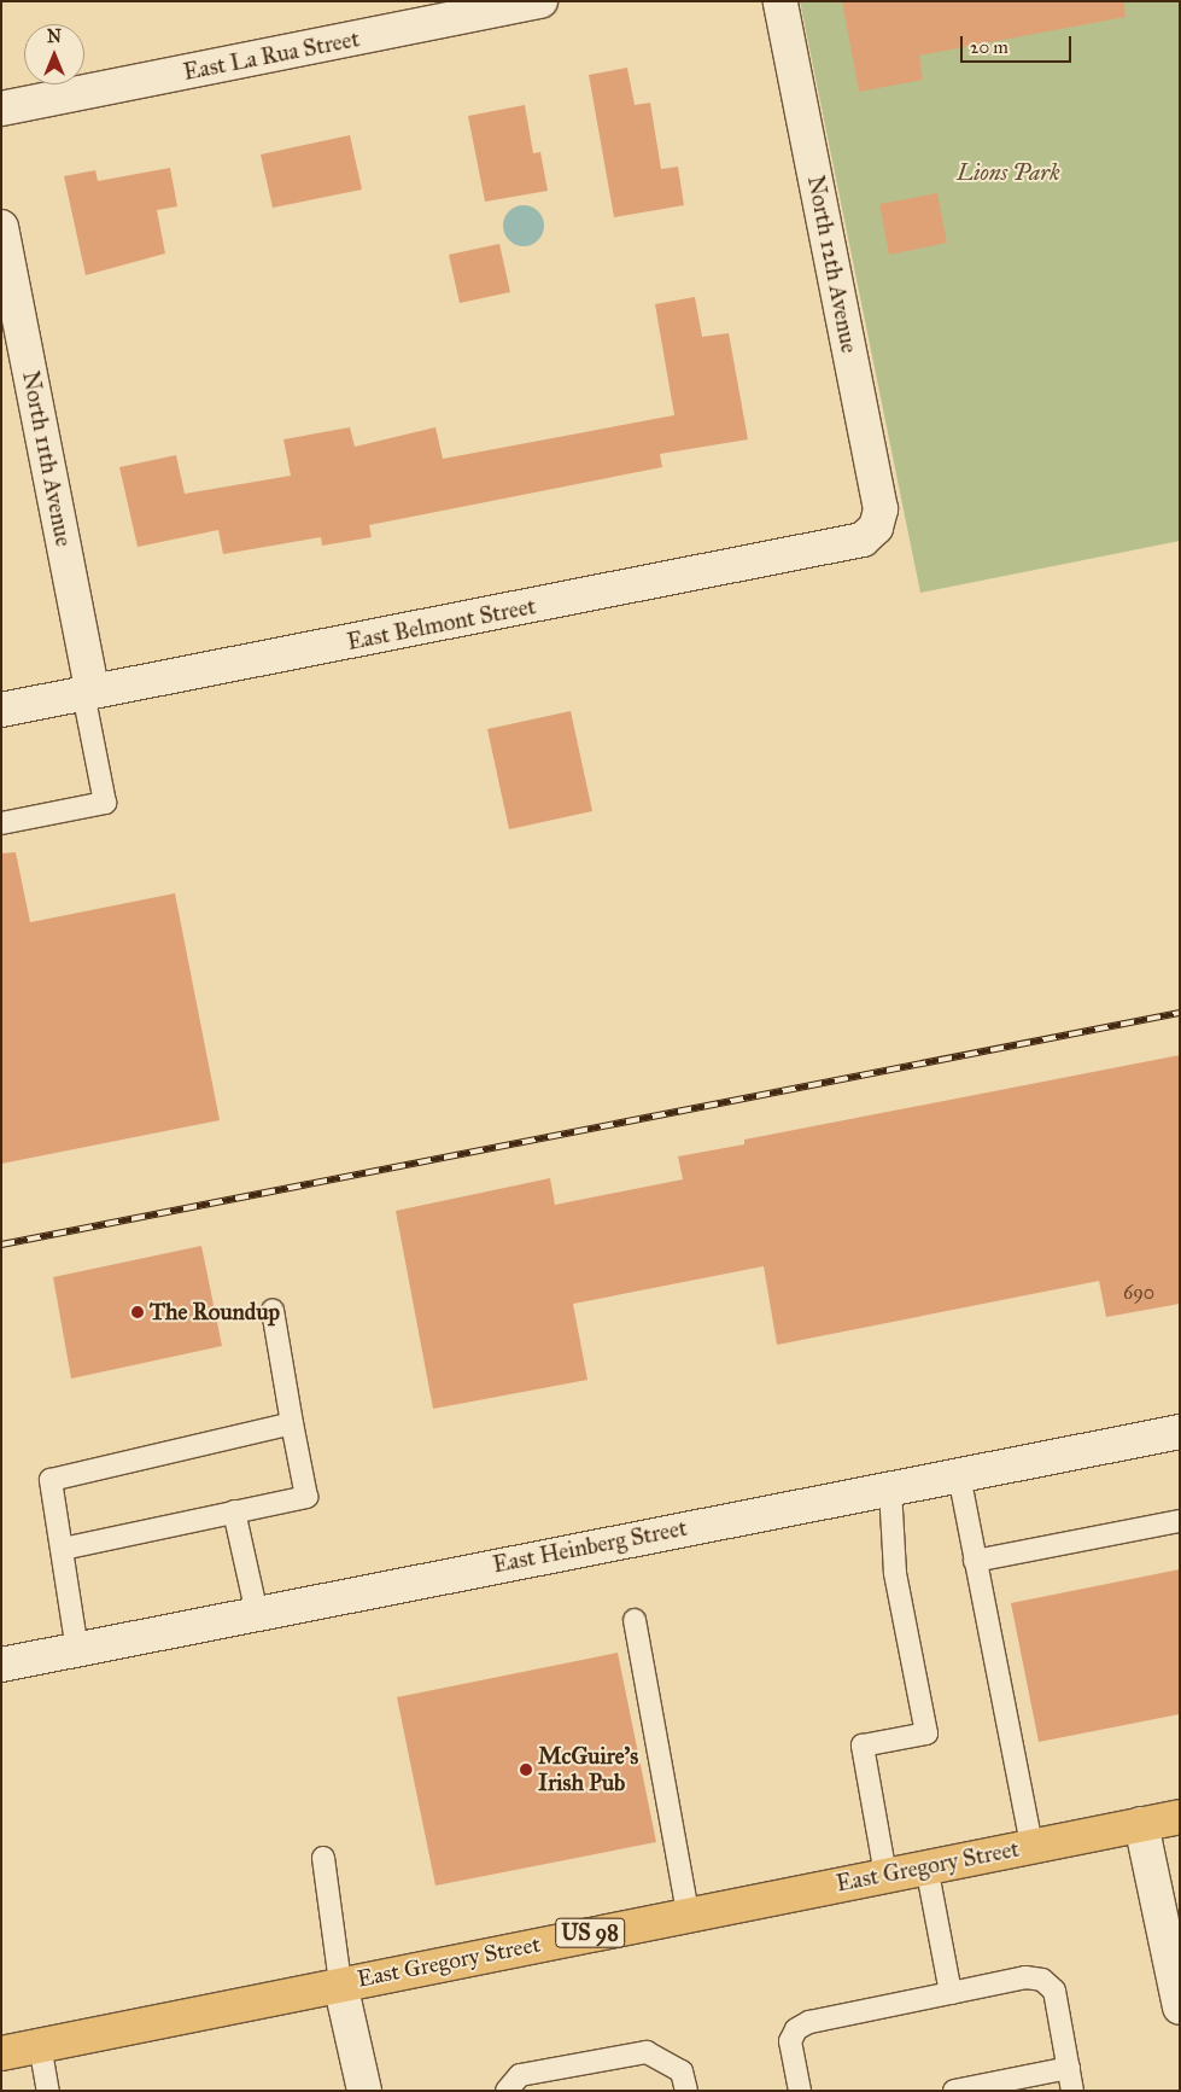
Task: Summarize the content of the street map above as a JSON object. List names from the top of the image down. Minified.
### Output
{"streets":{"highway":["East Gregory Street","US 98"],"street":["East La Rua Street","North 12th Avenue","North 11th Avenue","East Belmont Street","East Heinberg Street"]},"crossings":[["North 12th Avenue","East Belmont Street"],["North 11th Avenue","East Belmont Street"]],"parks":["Lions Park"],"places":["The Roundup","McGuire's Irish Pub"],"house_numbers":["690"],"scale_bar":"20 m","north":"top"}
